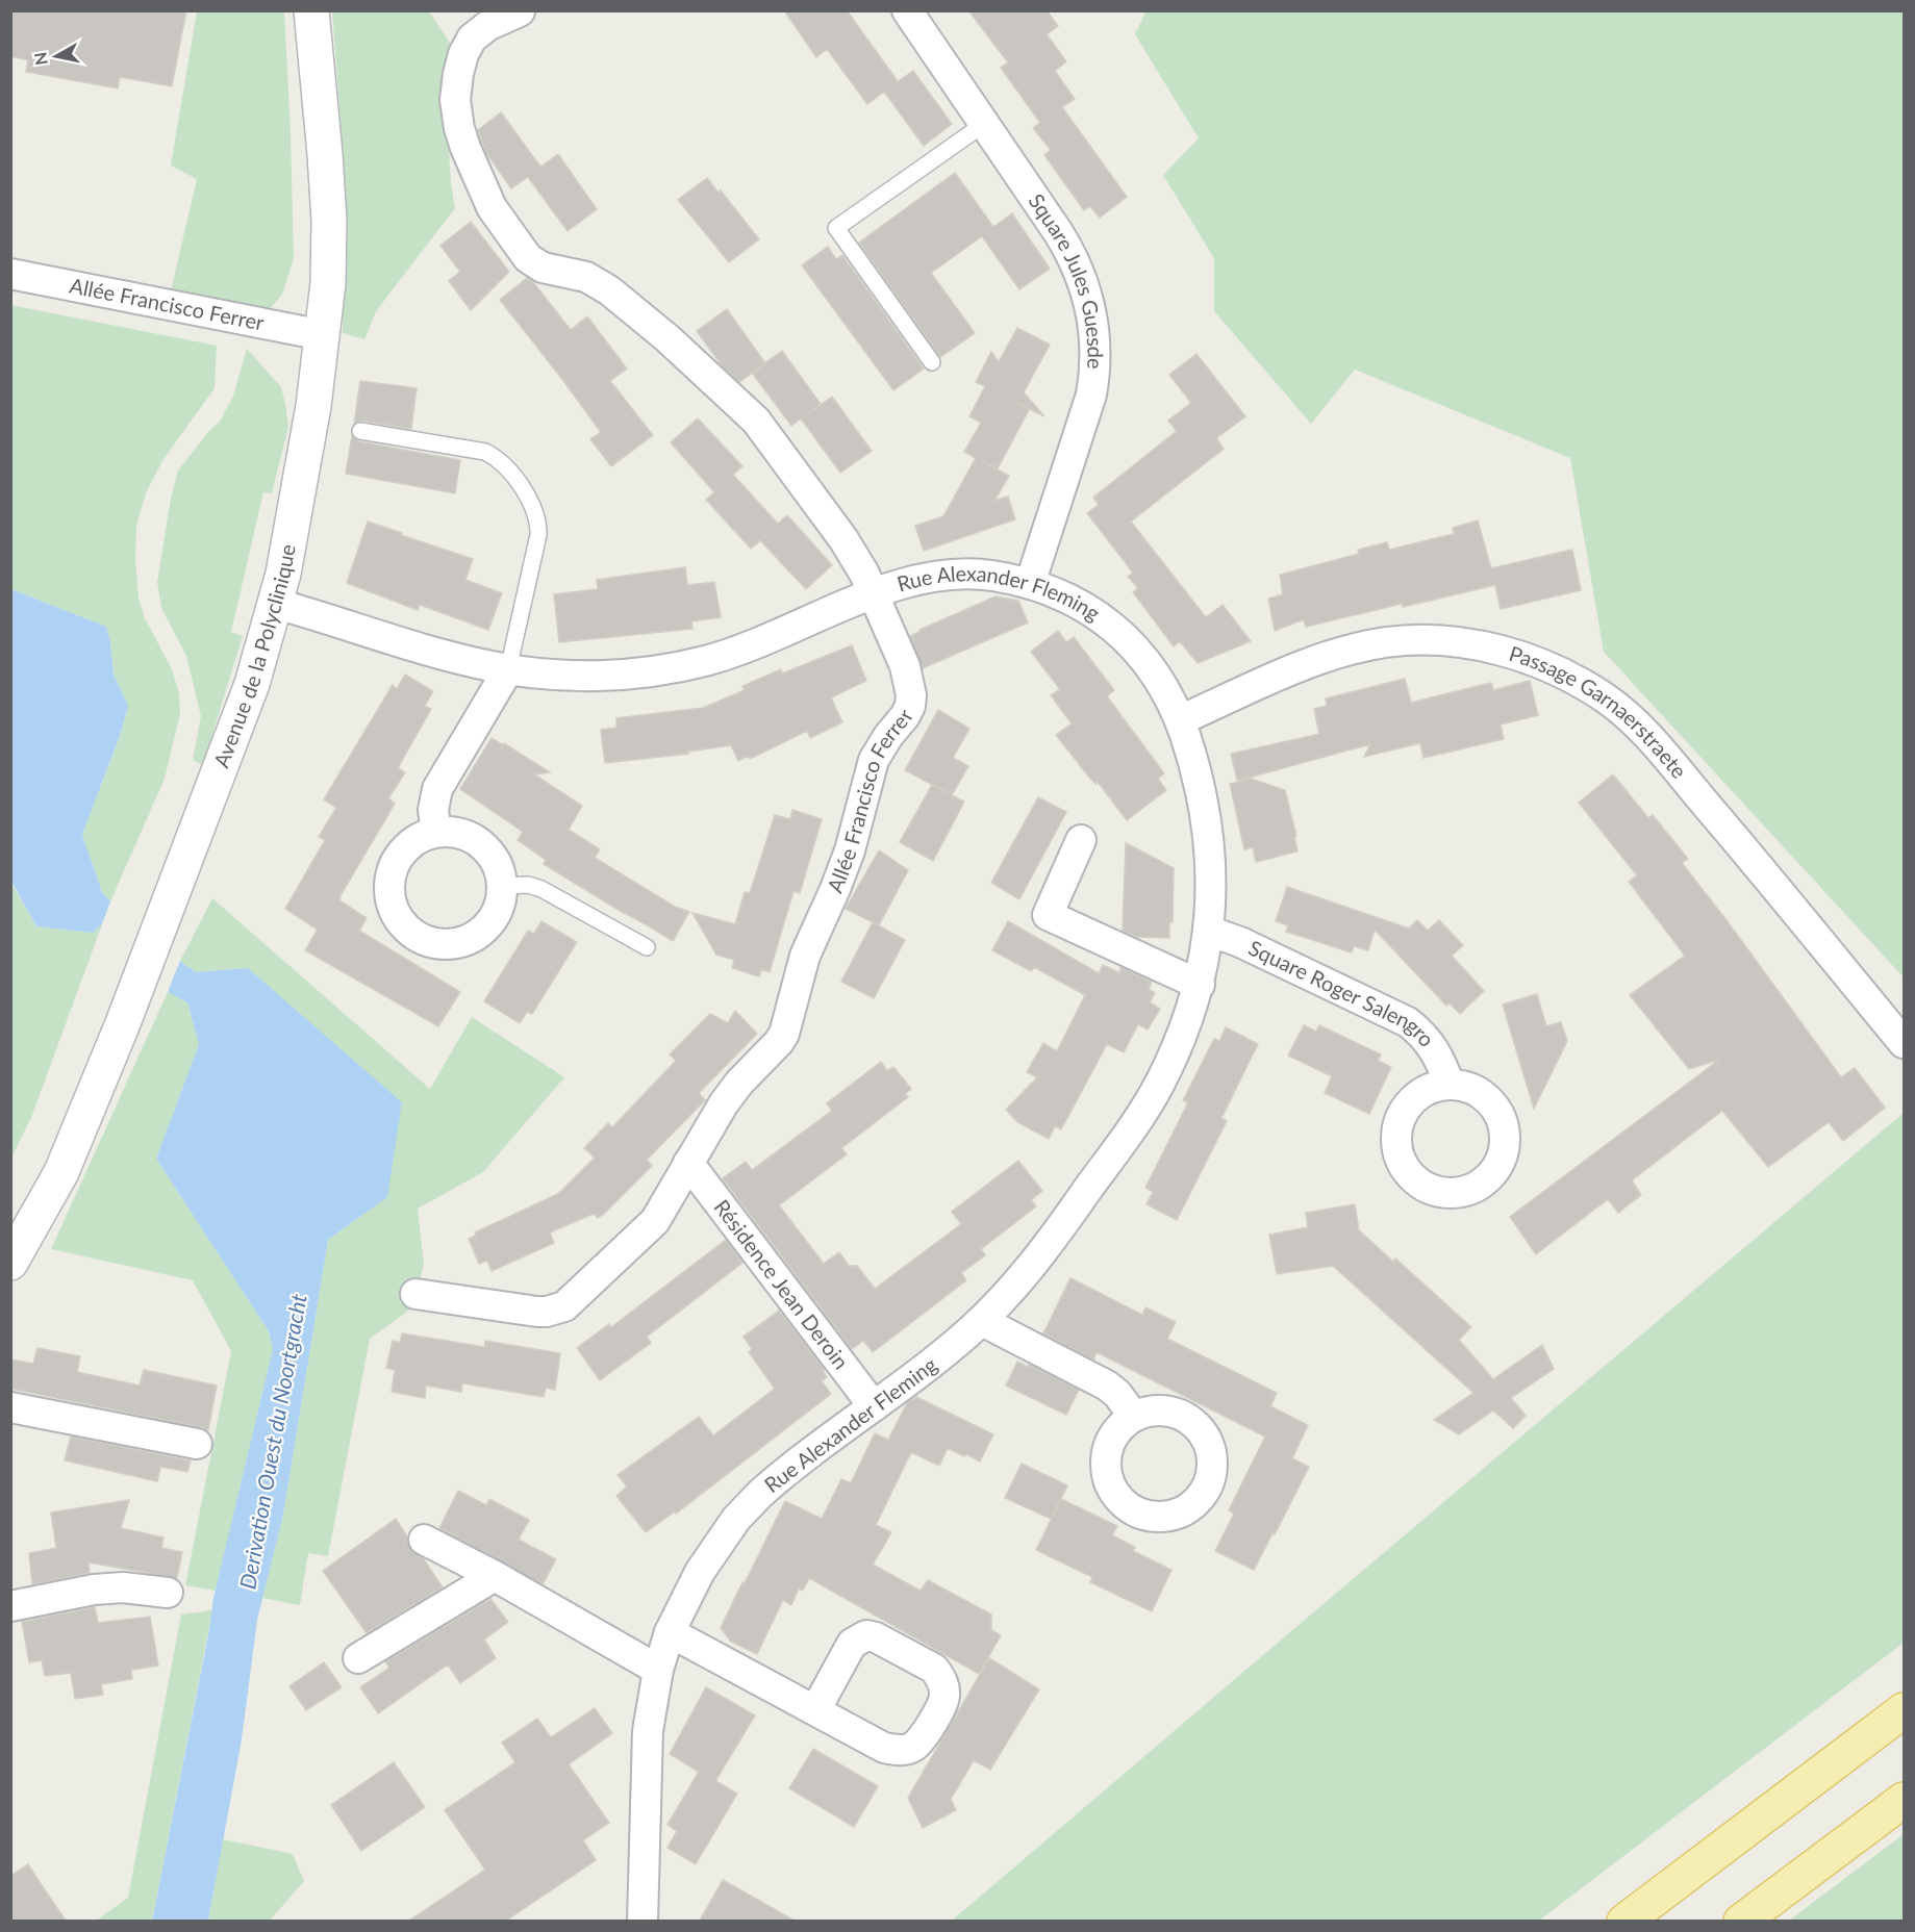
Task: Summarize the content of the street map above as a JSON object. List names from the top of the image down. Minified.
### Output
{"streets":{"street":["Square Jules Guesde","Allée Francisco Ferrer","Rue Alexander Fleming","Avenue de la Polyclinique","Passage Garnaerstraete","Square Roger Salengro","Résidence Jean Deroin"]},"crossings":[["Square Jules Guesde","Rue Alexander Fleming"],["Allée Francisco Ferrer","Rue Alexander Fleming"],["Allée Francisco Ferrer","Avenue de la Polyclinique"],["Allée Francisco Ferrer","Résidence Jean Deroin"],["Rue Alexander Fleming","Avenue de la Polyclinique"],["Rue Alexander Fleming","Passage Garnaerstraete"],["Rue Alexander Fleming","Square Roger Salengro"],["Rue Alexander Fleming","Résidence Jean Deroin"]],"water":["Derivation Ouest du Noortgracht"],"north":"left"}
